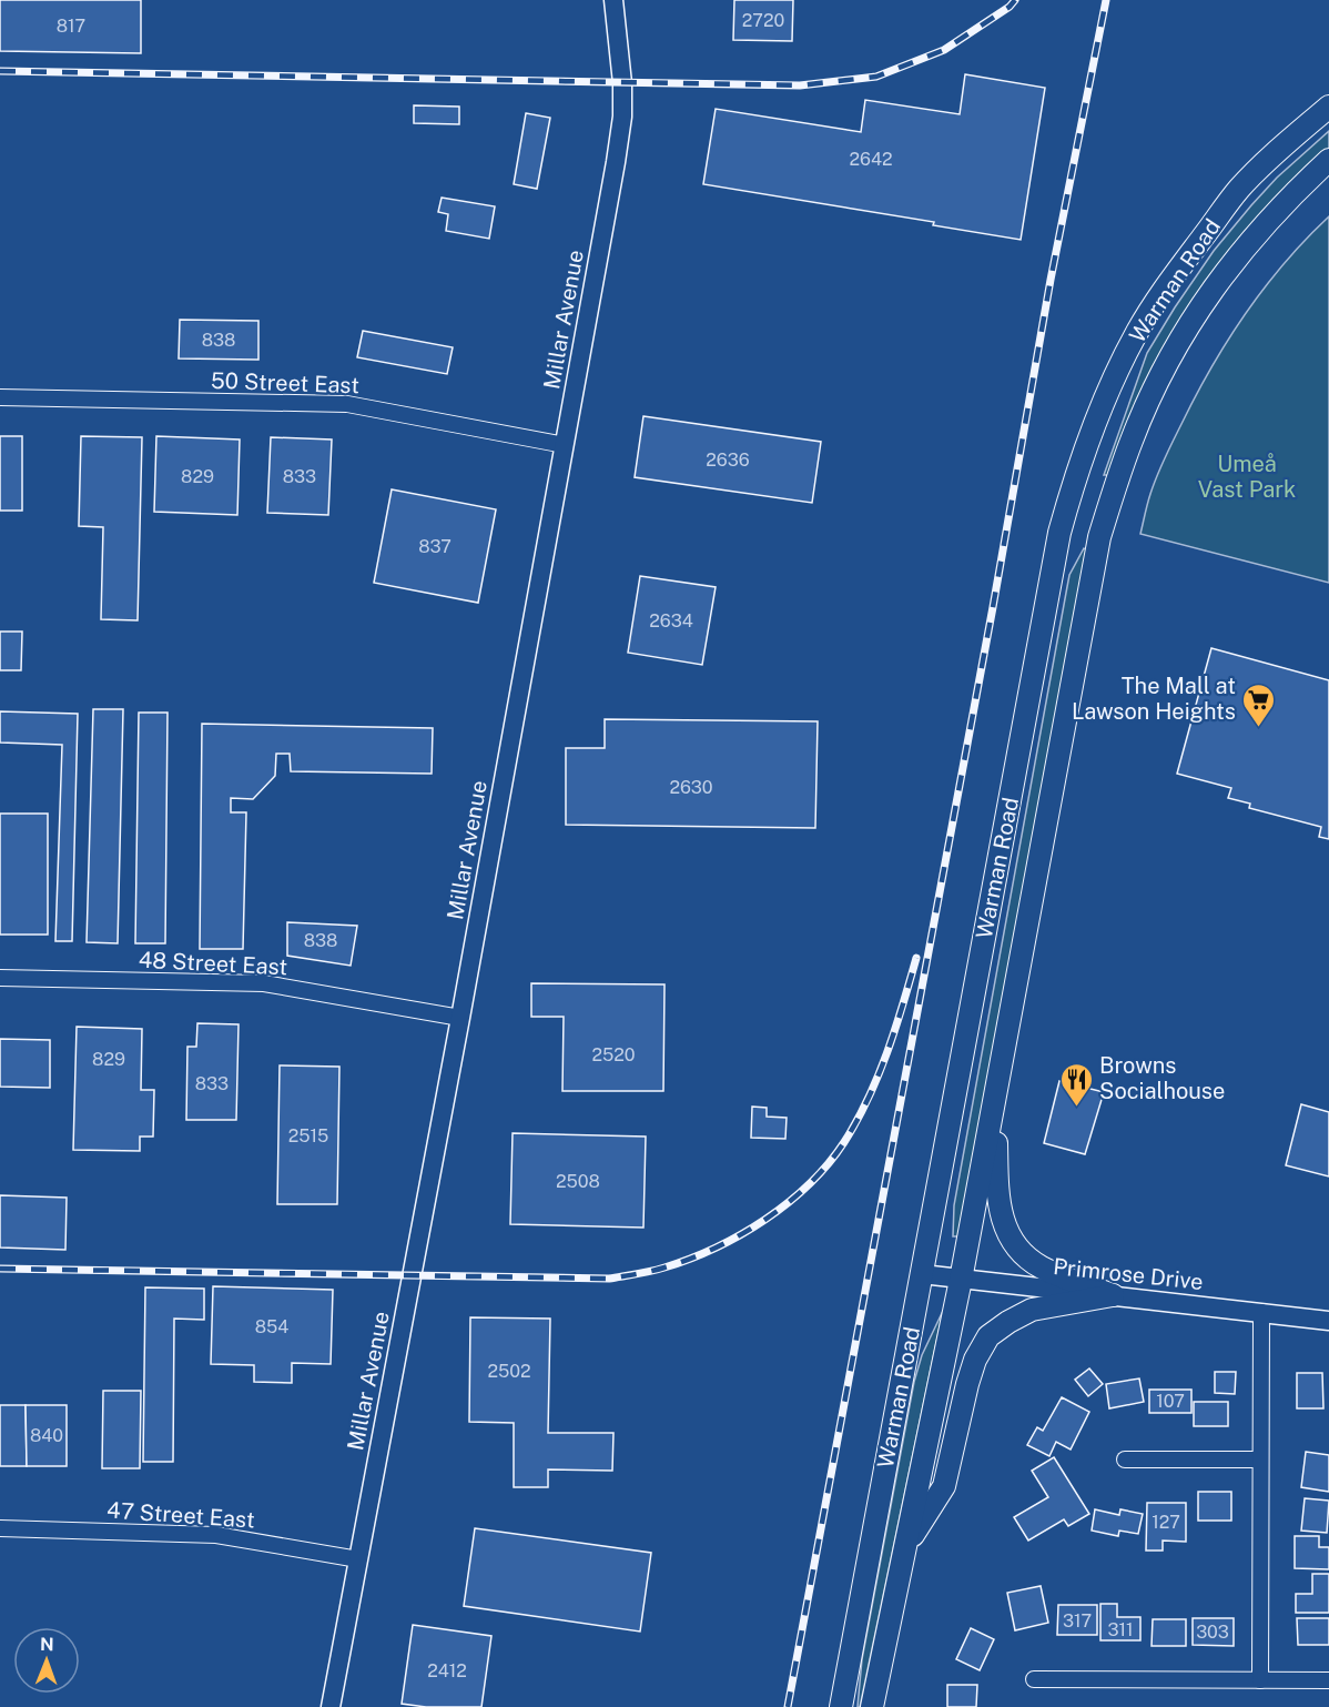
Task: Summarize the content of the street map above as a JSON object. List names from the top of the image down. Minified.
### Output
{"streets":{"main road":["Warman Road"],"street":["Millar Avenue","50 Street East","48 Street East","Primrose Drive","47 Street East"]},"crossings":[["Warman Road","Primrose Drive"],["Millar Avenue","50 Street East"],["Millar Avenue","48 Street East"],["Millar Avenue","47 Street East"]],"parks":["Umeå Vast Park"],"places":{"supermarket":["The Mall at Lawson Heights"],"restaurant":["Browns Socialhouse"]},"house_numbers":["2720","817","2642","838","2636","829","833","837","2634","2630","838","2520","829","833","2515","2508","854","2502","107","840","127","317","311","303","2412"],"north":"top"}
